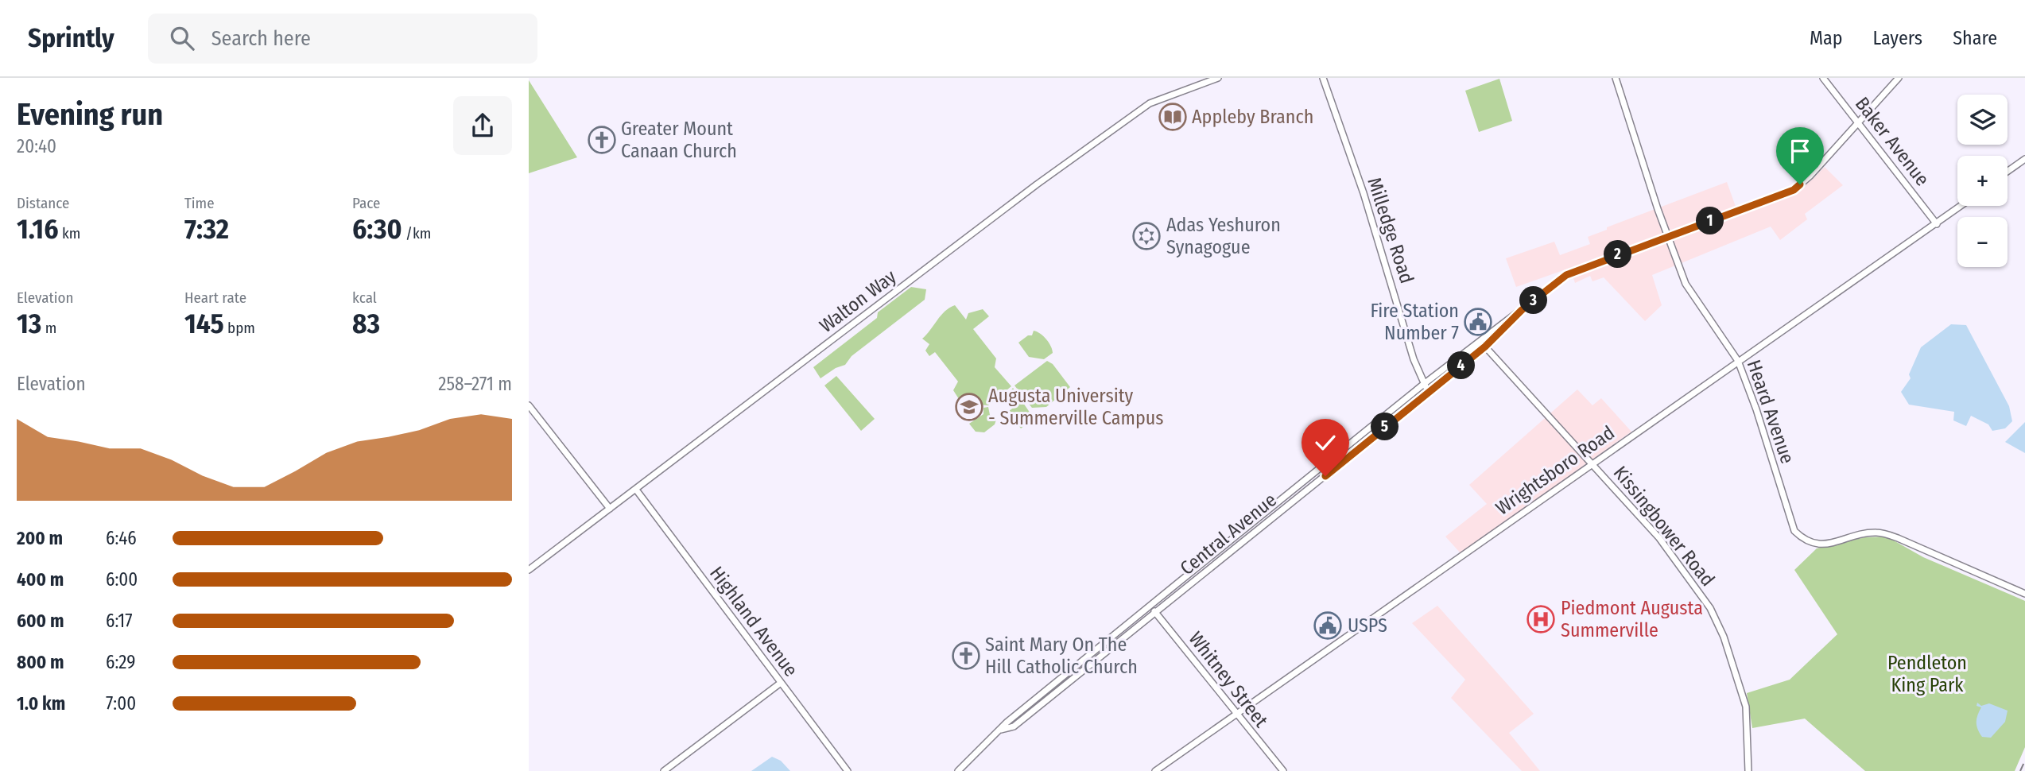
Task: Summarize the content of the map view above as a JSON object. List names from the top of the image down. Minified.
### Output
{"streets":{"main road":["Baker Avenue","Milledge Road","Walton Way","Heard Avenue","Wrightsboro Road","Kissingbower Road","Central Avenue","Highland Avenue","Whitney Street"]},"crossings":[["Baker Avenue","Wrightsboro Road"],["Baker Avenue","Central Avenue"],["Milledge Road","Central Avenue"],["Walton Way","Highland Avenue"],["Heard Avenue","Wrightsboro Road"],["Heard Avenue","Central Avenue"],["Wrightsboro Road","Kissingbower Road"],["Wrightsboro Road","Whitney Street"],["Kissingbower Road","Central Avenue"],["Central Avenue","Whitney Street"]],"parks":["Pendleton King Park"],"places":{"library":["Appleby Branch"],"church":["Greater Mount Canaan Church","Saint Mary On The Hill Catholic Church"],"synagogue":["Adas Yeshuron Synagogue"],"public building":["Fire Station Number 7","USPS"],"school or university":["Augusta University - Summerville Campus"],"hospital":["Piedmont Augusta Summerville"]},"page":{"header":"Sprintly","search":"Search here","nav":["Map","Layers","Share"],"heading":["Evening run","20:40"],"map_buttons":["+","−"],"stats":[["Distance","1.16 km"],["Time","7:32"],["Pace","6:30 /km"],["Elevation","13 m"],["Heart rate","145 bpm"],["kcal","83"]],"pins":["1","2","3","4","5"],"chart":["Elevation","258–271 m"],"list":[{"name":"200 m","note":"6:46"},{"name":"400 m","note":"6:00"},{"name":"600 m","note":"6:17"},{"name":"800 m","note":"6:29"},{"name":"1.0 km","note":"7:00"}]}}
